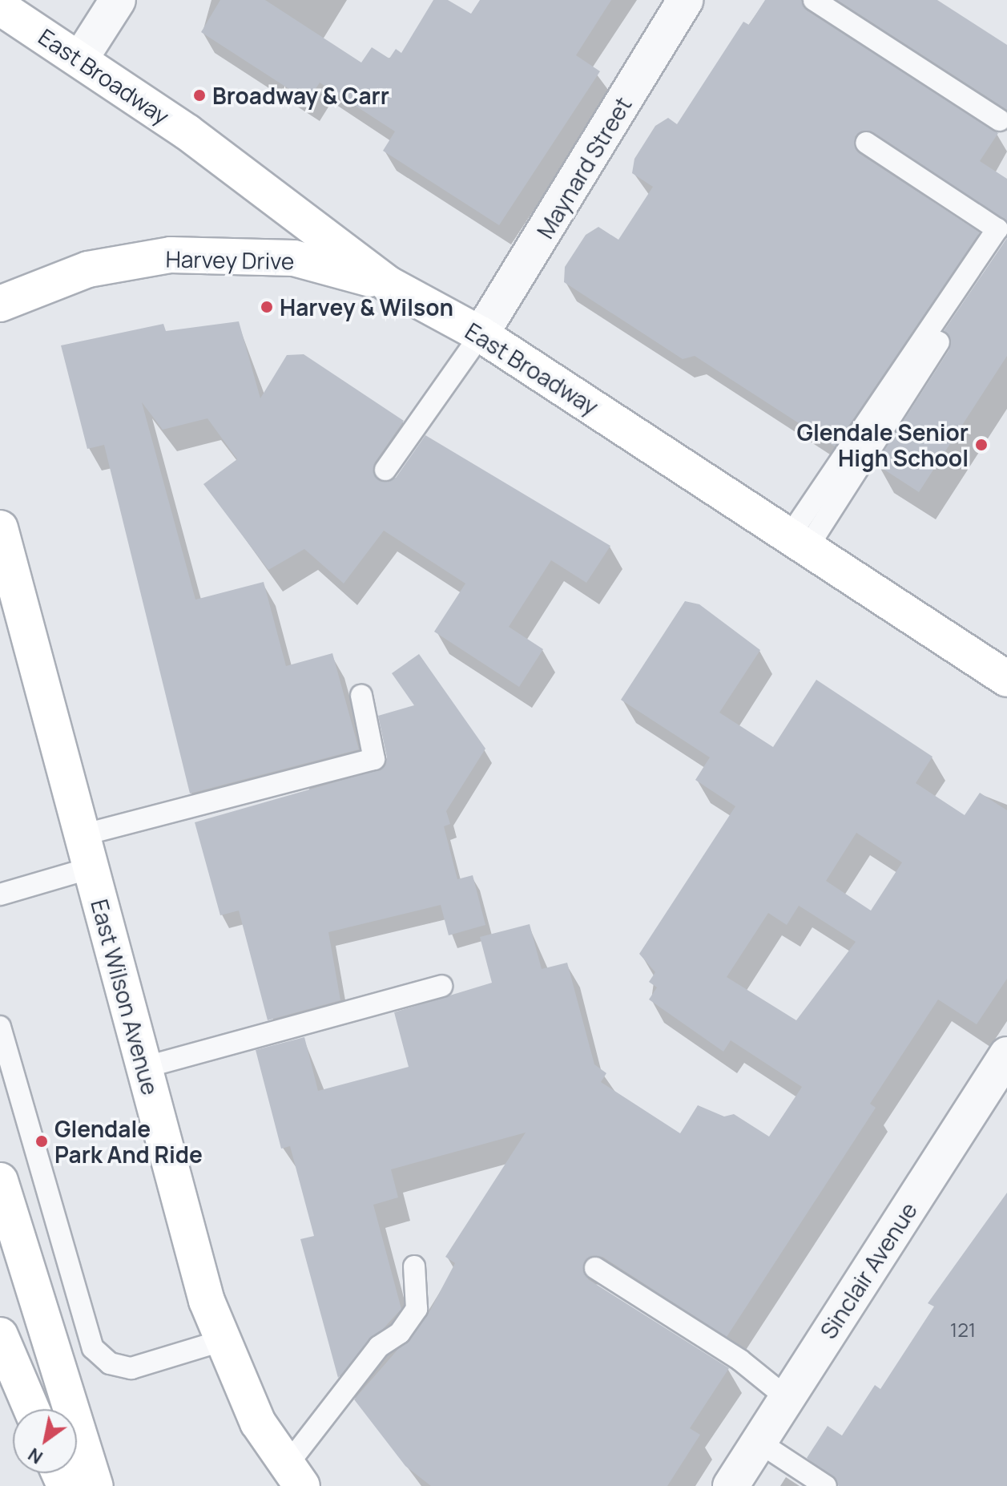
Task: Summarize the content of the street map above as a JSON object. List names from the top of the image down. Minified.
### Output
{"streets":{"main road":["East Broadway","Harvey Drive","East Wilson Avenue"],"street":["Maynard Street","Sinclair Avenue"]},"crossings":[["East Broadway","Maynard Street"],["East Broadway","Harvey Drive"]],"places":["Broadway & Carr","Harvey & Wilson","Glendale Senior High School","Glendale Park And Ride"],"house_numbers":["121"],"north":"bottom left"}
